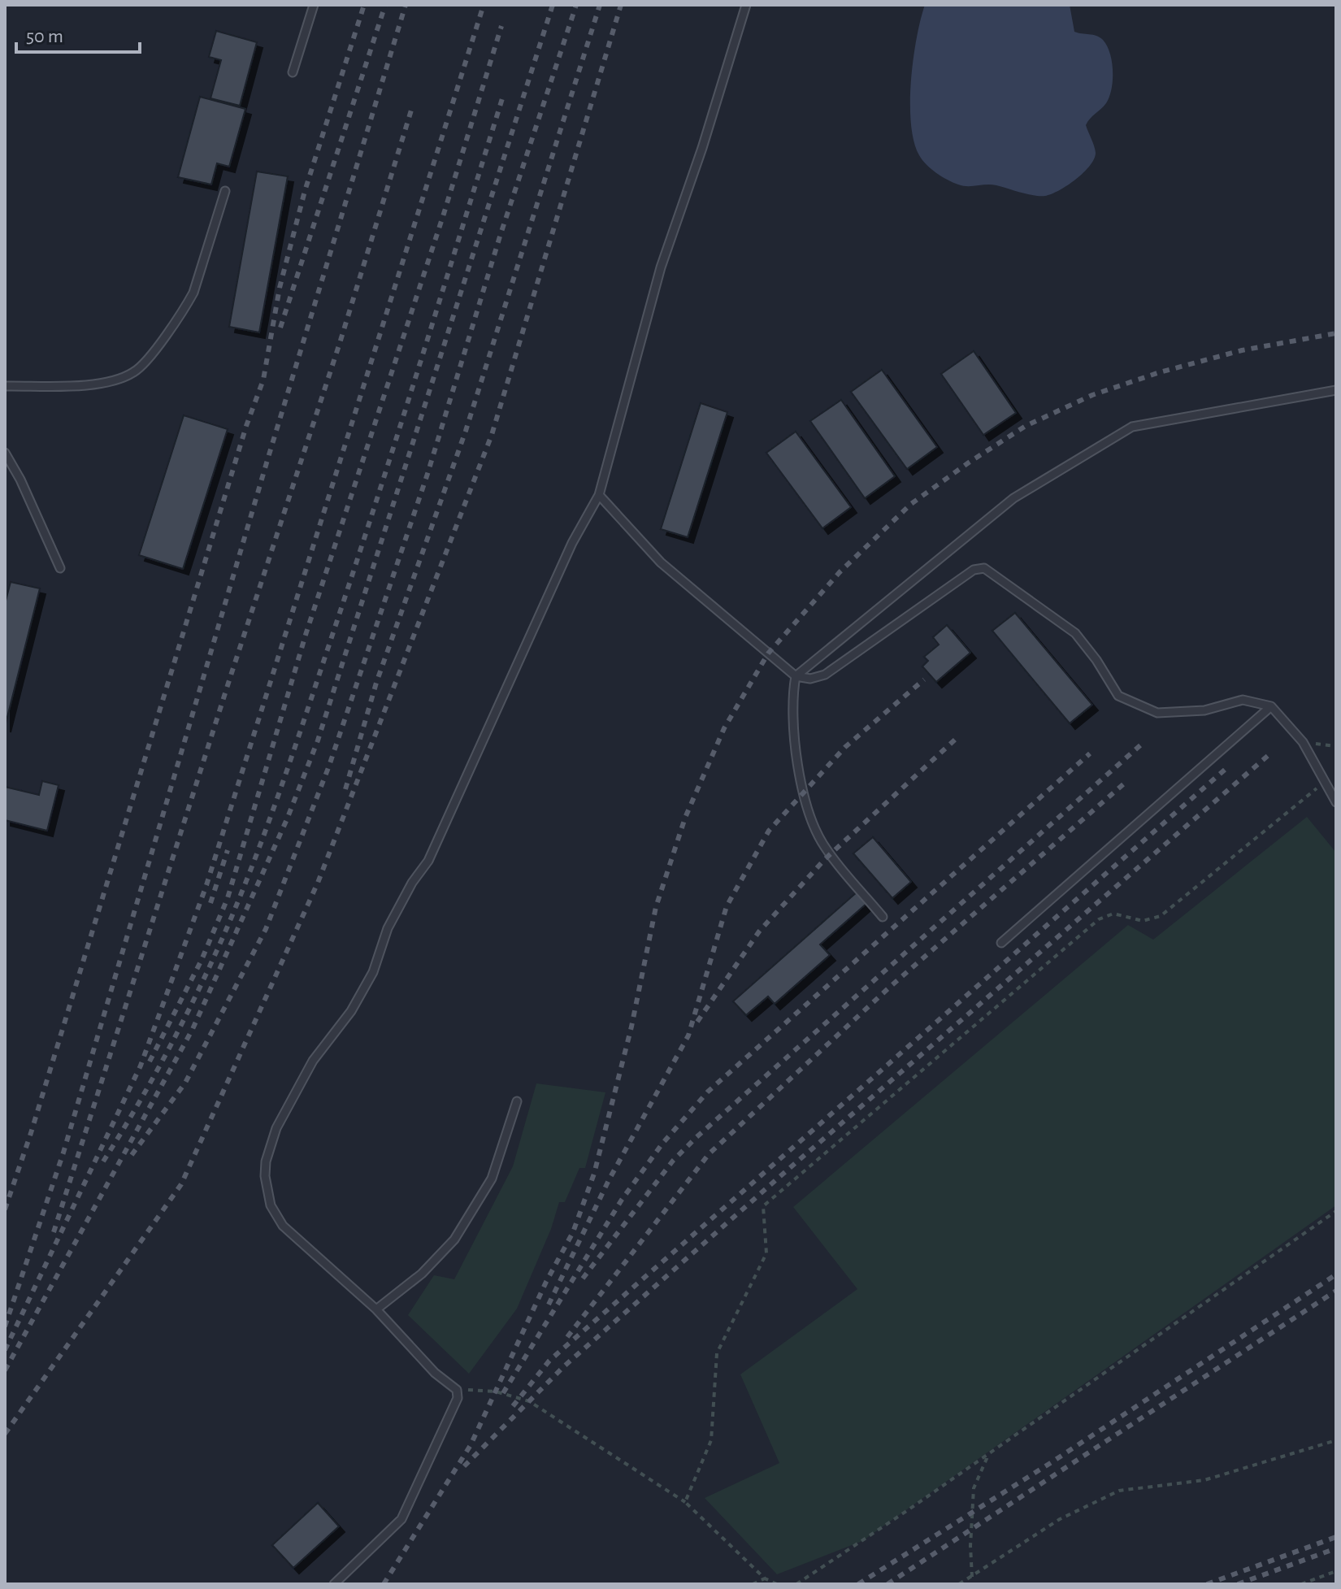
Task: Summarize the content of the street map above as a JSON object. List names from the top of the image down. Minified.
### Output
{"scale_bar":"50 m"}
